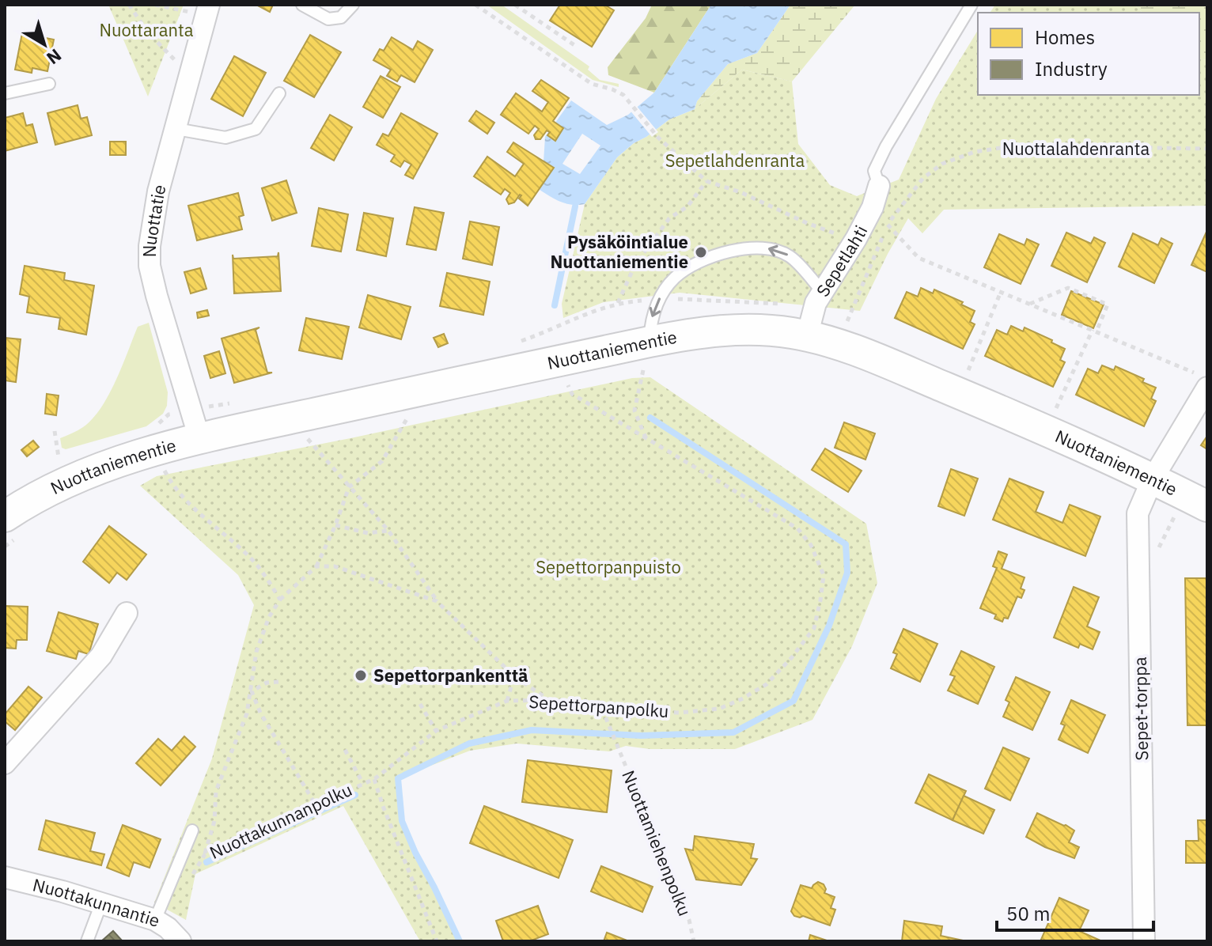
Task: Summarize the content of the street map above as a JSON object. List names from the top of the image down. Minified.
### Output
{"streets":{"main road":["Nuottaniementie"],"street":["Nuottatie","Sepetlahti","Sepet-torppa","Nuottakunnantie"],"lane":["Nuottakunnanpolku"],"path":["Nuottalahdenranta","Sepettorpanpolku","Nuottamiehenpolku"]},"crossings":[["Nuottatie","Nuottaniementie"],["Sepetlahti","Nuottaniementie"],["Nuottaniementie","Sepet-torppa"],["Sepettorpanpolku","Nuottakunnanpolku"],["Sepettorpanpolku","Nuottamiehenpolku"],["Nuottakunnanpolku","Nuottakunnantie"]],"parks":["Nuottaranta","Sepetlahdenranta","Sepettorpanpuisto"],"places":["Pysäköintialue Nuottaniementie","Sepettorpankenttä"],"legend":["Homes","Industry"],"scale_bar":"50 m","north":"bottom right"}
